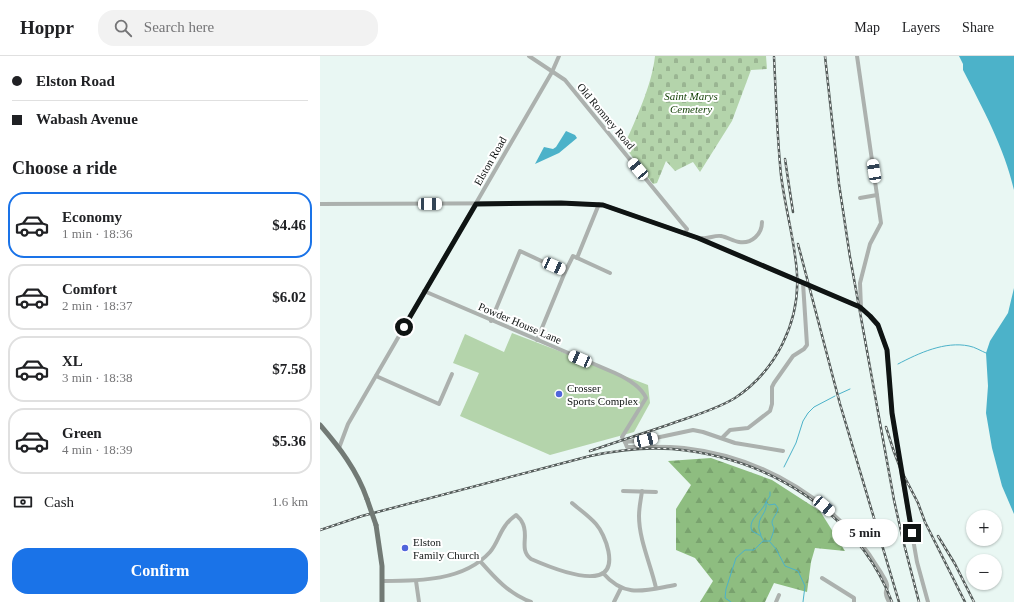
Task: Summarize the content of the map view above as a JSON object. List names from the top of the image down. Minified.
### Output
{"streets":{"street":["Old Romney Road","Elston Road","Powder House Lane"]},"crossings":[["Old Romney Road","Elston Road"],["Elston Road","Powder House Lane"]],"parks":["Saint Marys Cemetery"],"places":["Crosser Sports Complex","Elston Family Church"],"page":{"header":"Hoppr","search":"Search here","nav":["Map","Layers","Share"],"banner":["Elston Road","Wabash Avenue"],"heading":"Choose a ride","list":[{"name":"Economy","note":"1 min · 18:36","value":"$4.46"},{"name":"Comfort","note":"2 min · 18:37","value":"$6.02"},{"name":"XL","note":"3 min · 18:38","value":"$7.58"},{"name":"Green","note":"4 min · 18:39","value":"$5.36"}],"pay":["Cash","1.6 km"],"map_buttons":["+","−"],"bubble":"5 min","buttons":"Confirm"}}
